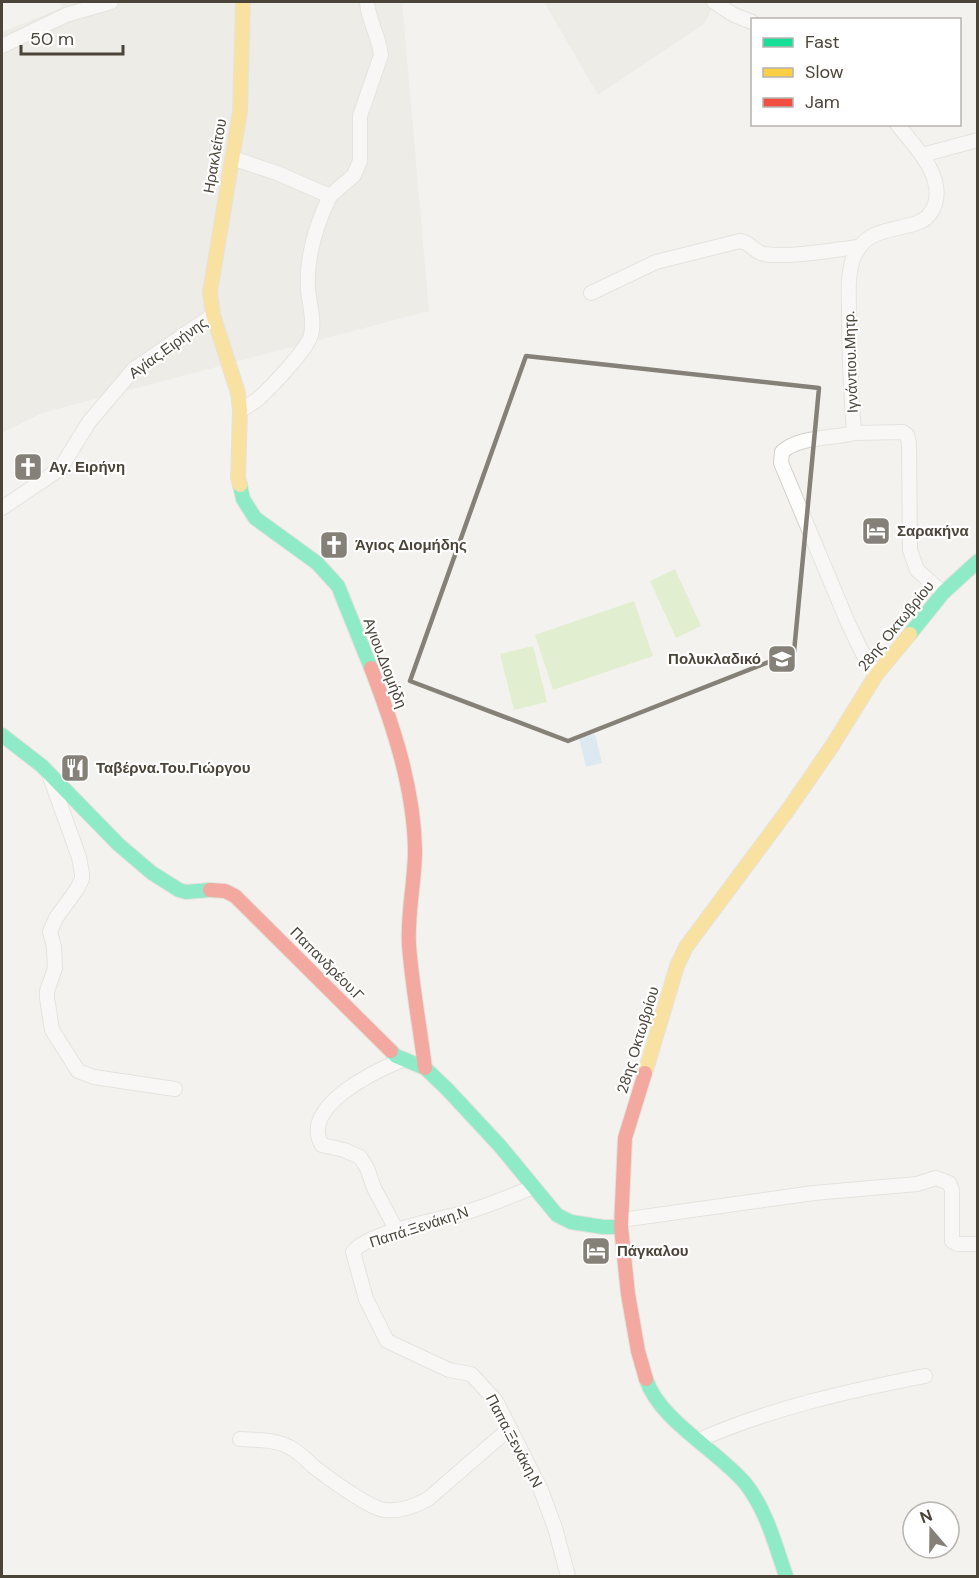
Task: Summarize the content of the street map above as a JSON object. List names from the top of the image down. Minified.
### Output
{"streets":{"street":["Ηρακλείτου","Αγίας.Ειρήνης","Ιγνάντιου.Μητρ.","28ης Οκτωβρίου","Αγιου.Διομήδη","Παπανδρέου.Γ","Παπά.Ξενάκη.Ν","Παπα.Ξενάκη.Ν"]},"crossings":[["Ηρακλείτου","Αγίας.Ειρήνης"],["Ηρακλείτου","Αγιου.Διομήδη"],["Αγίας.Ειρήνης","Αγιου.Διομήδη"],["Ιγνάντιου.Μητρ.","28ης Οκτωβρίου"],["28ης Οκτωβρίου","Παπανδρέου.Γ"],["Αγιου.Διομήδη","Παπανδρέου.Γ"],["Παπανδρέου.Γ","Παπά.Ξενάκη.Ν"],["Παπά.Ξενάκη.Ν","Παπα.Ξενάκη.Ν"]],"places":{"church":["Αγ. Ειρήνη","Άγιος Διομήδης"],"hotel":["Σαρακήνα","Πάγκαλου"],"school or university":["Πολυκλαδικό"],"restaurant":["Ταβέρνα.Του.Γιώργου"]},"legend":["Fast","Slow","Jam"],"scale_bar":"50 m","north":"top"}
